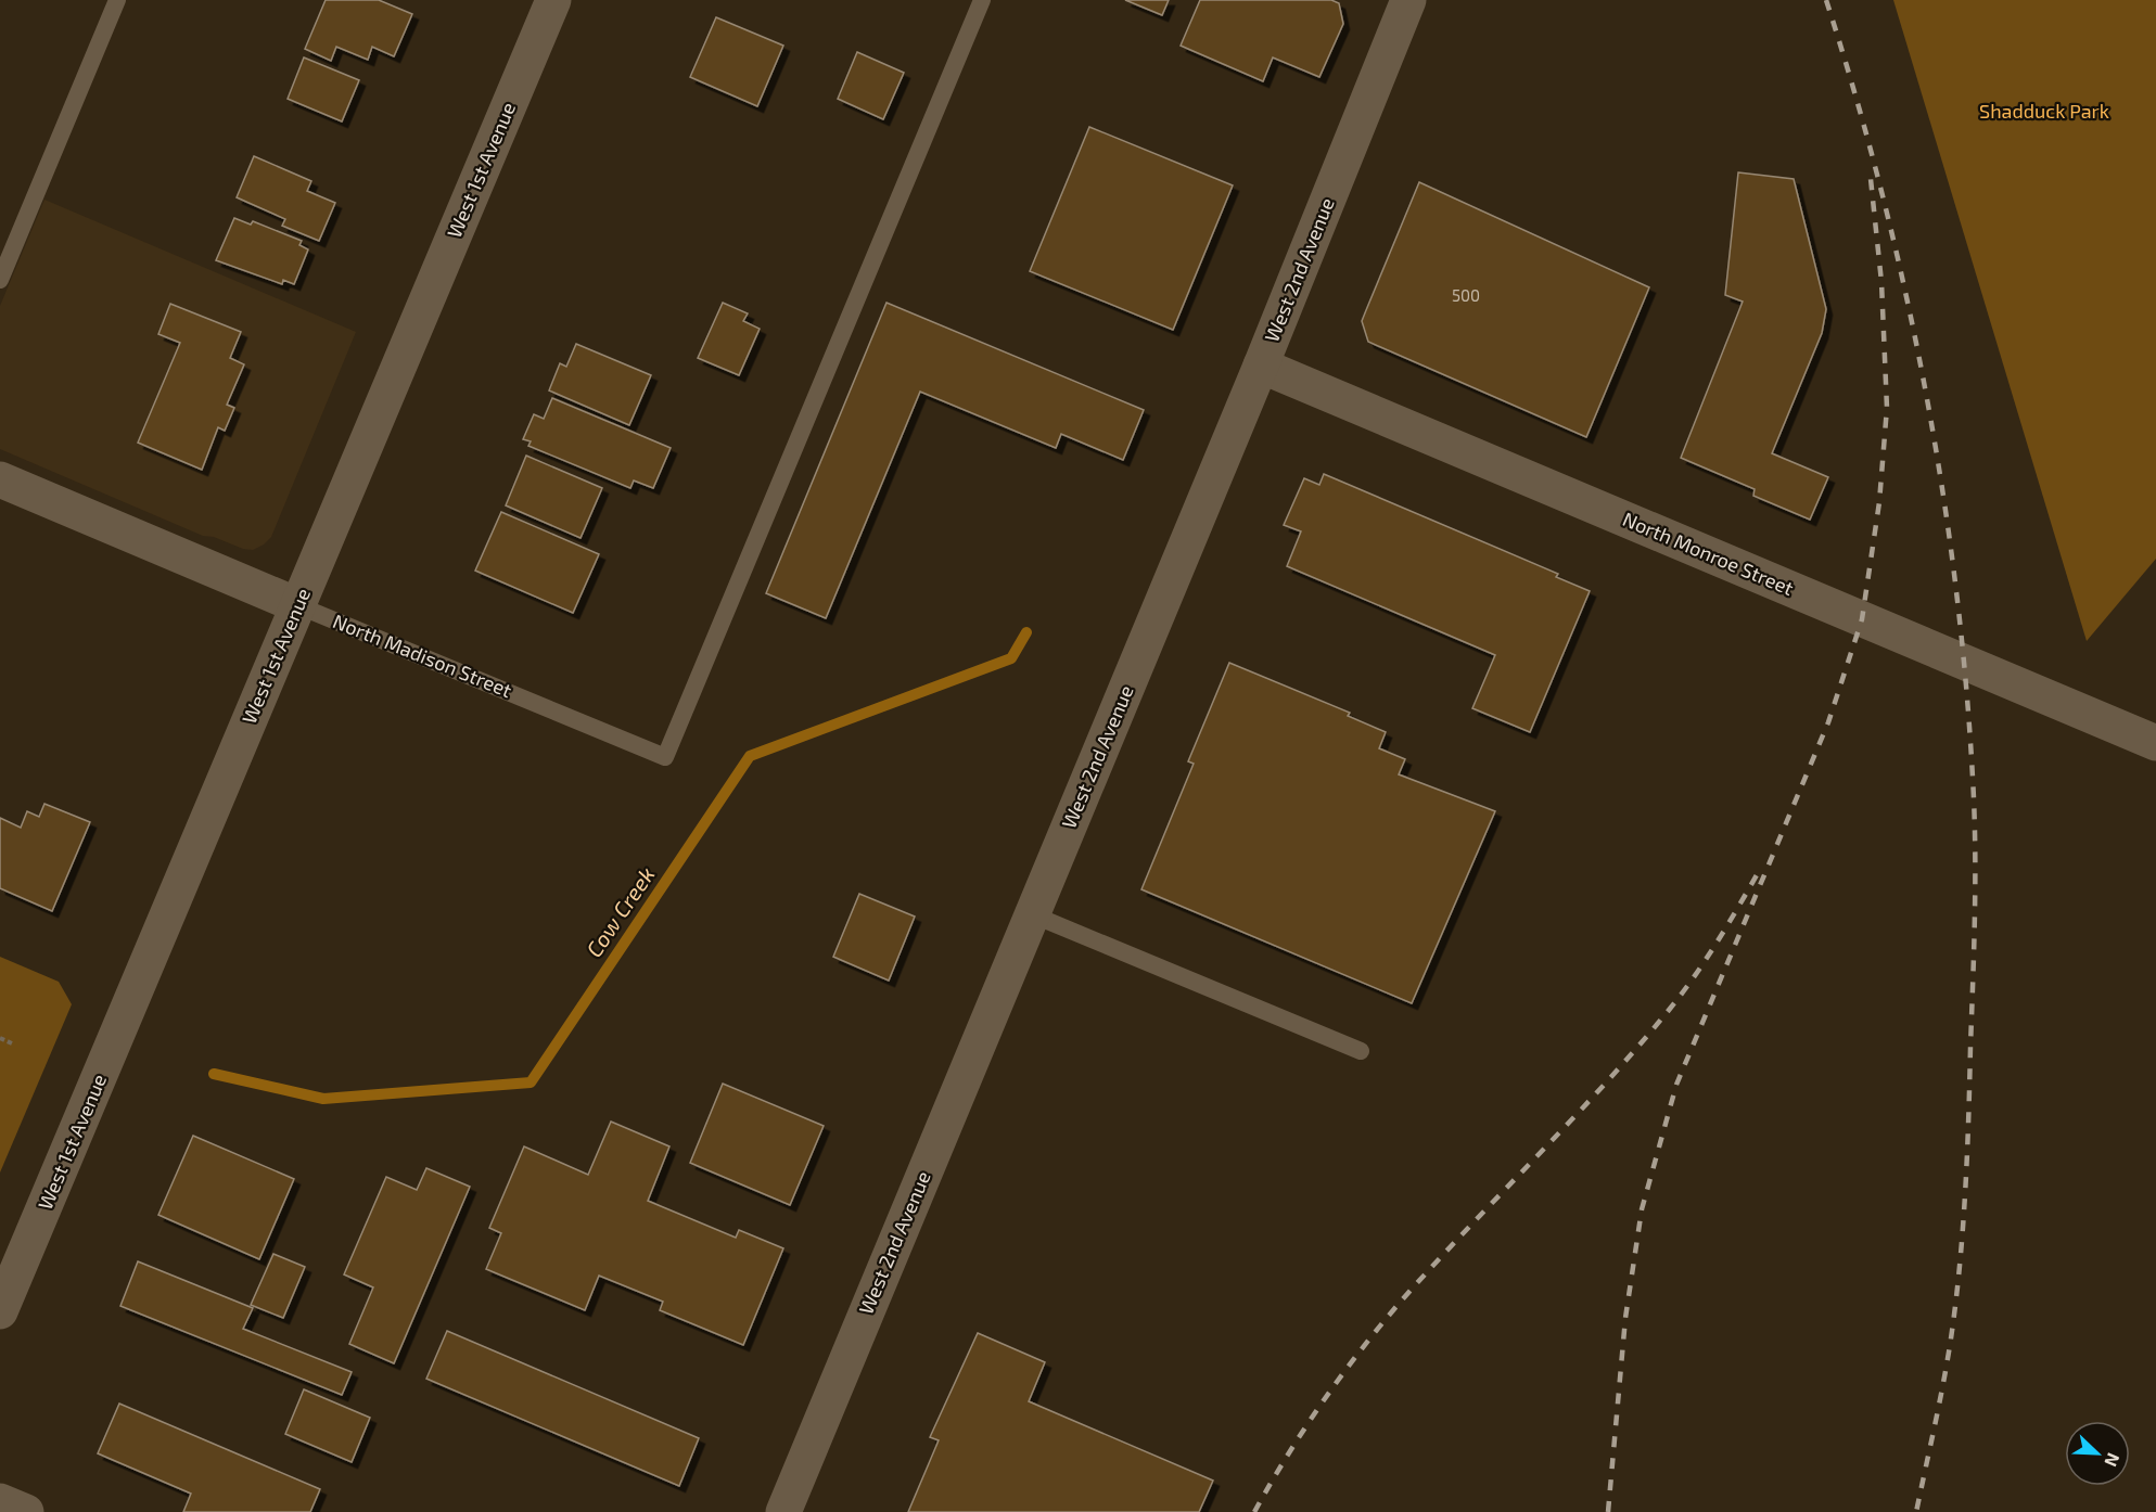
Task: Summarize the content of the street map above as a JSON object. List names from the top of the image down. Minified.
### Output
{"streets":{"street":["West 1st Avenue","West 2nd Avenue","North Monroe Street","North Madison Street"]},"crossings":[["West 1st Avenue","North Madison Street"],["West 2nd Avenue","North Monroe Street"]],"water":["Cow Creek"],"parks":["Shadduck Park"],"house_numbers":["500"],"north":"bottom right"}
